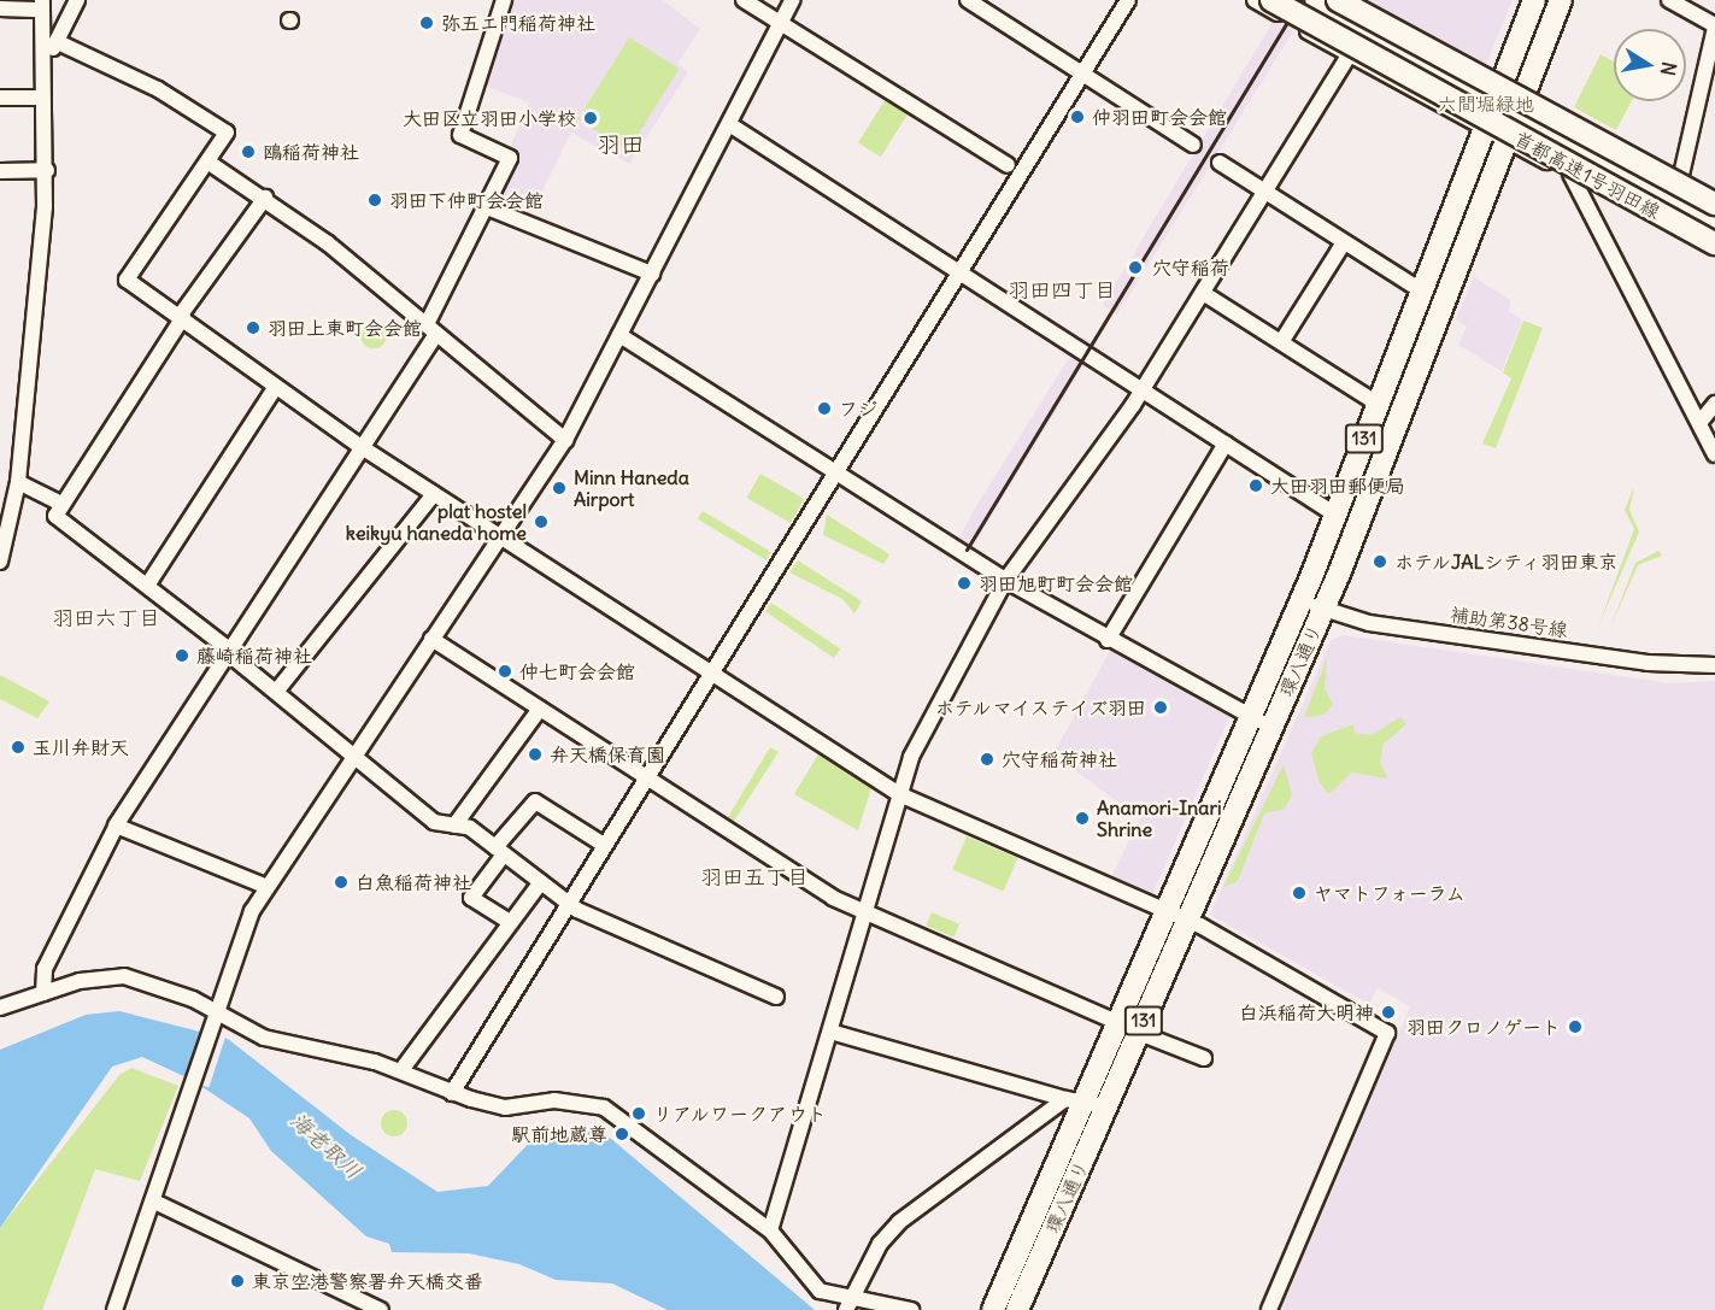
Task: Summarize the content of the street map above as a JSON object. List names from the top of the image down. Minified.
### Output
{"streets":{"highway":["首都高速1号羽田線","131","環八通り"],"street":["補助第38号線"]},"crossings":[["補助第38号線","環八通り"]],"districts":["羽田","羽田四丁目","羽田六丁目","羽田五丁目"],"water":["海老取川"],"parks":["六間堀緑地"],"places":["弥五エ門稲荷神社","仲羽田町会会館","大田区立羽田小学校","鴎稲荷神社","羽田下仲町会会館","穴守稲荷","羽田上東町会会館","フジ","大田羽田郵便局","Minn Haneda Airport","plat hostel keikyu haneda home","ホテルJALシティ羽田東京","羽田旭町町会会館","藤崎稲荷神社","仲七町会会館","ホテルマイステイズ羽田","玉川弁財天","弁天橋保育園","穴守稲荷神社","Anamori-Inari Shrine","白魚稲荷神社","ヤマトフォーラム","白浜稲荷大明神","羽田クロノゲート","リアルワークアウト","駅前地蔵尊","東京空港警察署弁天橋交番"],"north":"right"}
